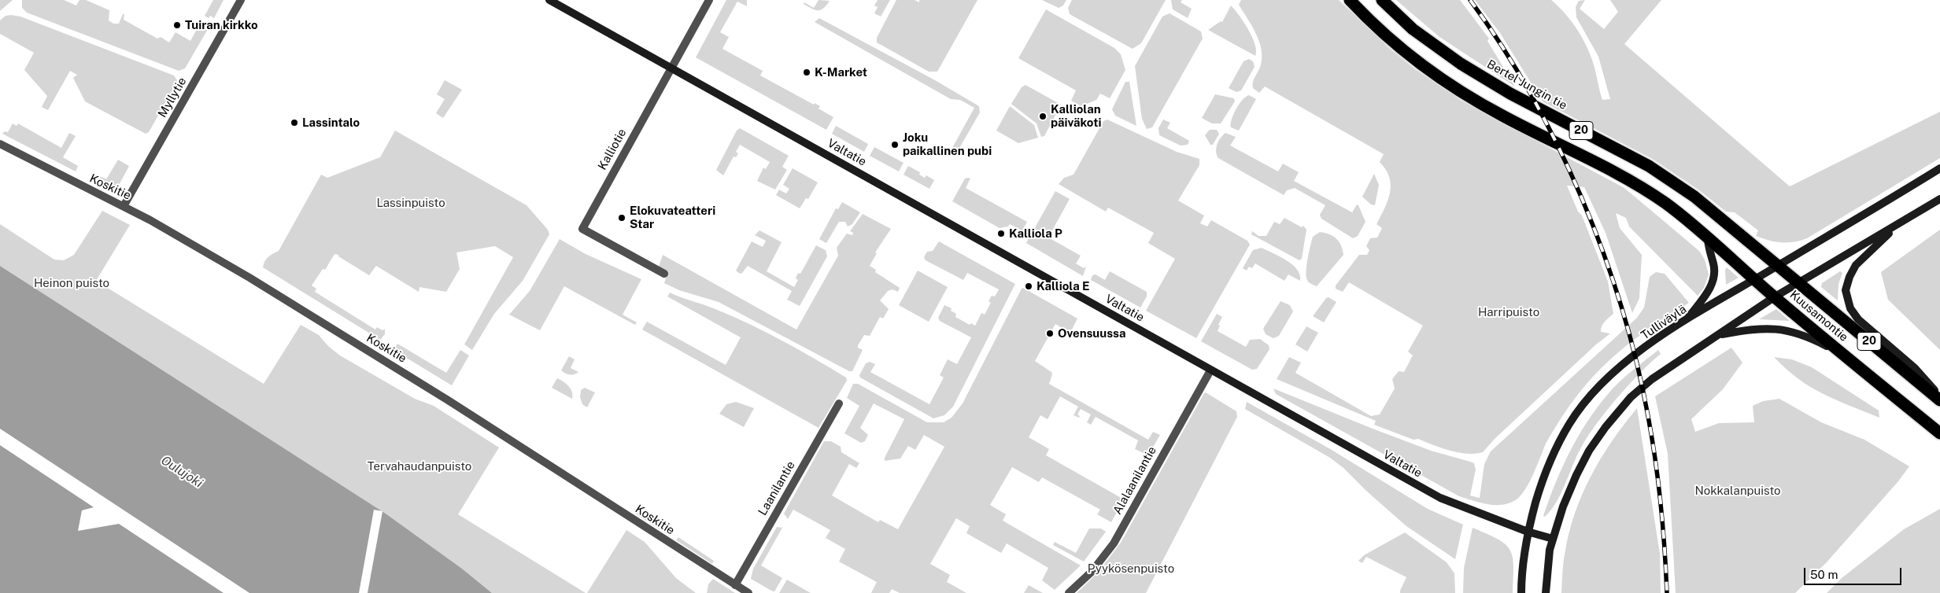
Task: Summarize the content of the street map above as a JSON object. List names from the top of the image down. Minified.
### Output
{"streets":{"highway":["Bertel Jungin tie","20","Kuusamontie"],"main road":["Valtatie","Tulliväylä"],"street":["Myllytie","Kalliotie","Koskitie","Alalaanilantie","Laanilantie"]},"crossings":[["Bertel Jungin tie","Kuusamontie"],["Bertel Jungin tie","Tulliväylä"],["Myllytie","Koskitie"],["20","Kuusamontie"],["20","Tulliväylä"],["Kalliotie","Valtatie"],["Valtatie","Tulliväylä"],["Valtatie","Alalaanilantie"],["Koskitie","Laanilantie"],["Kuusamontie","Tulliväylä"]],"water":["Oulujoki"],"parks":["Lassinpuisto","Heinon puisto","Harripuisto","Tervahaudanpuisto","Nokkalanpuisto","Pyykösenpuisto"],"places":["Tuiran kirkko","K-Market","Kalliolan päiväkoti","Lassintalo","Joku paikallinen pubi","Elokuvateatteri Star","Kalliola P","Kalliola E","Ovensuussa"],"scale_bar":"50 m"}
